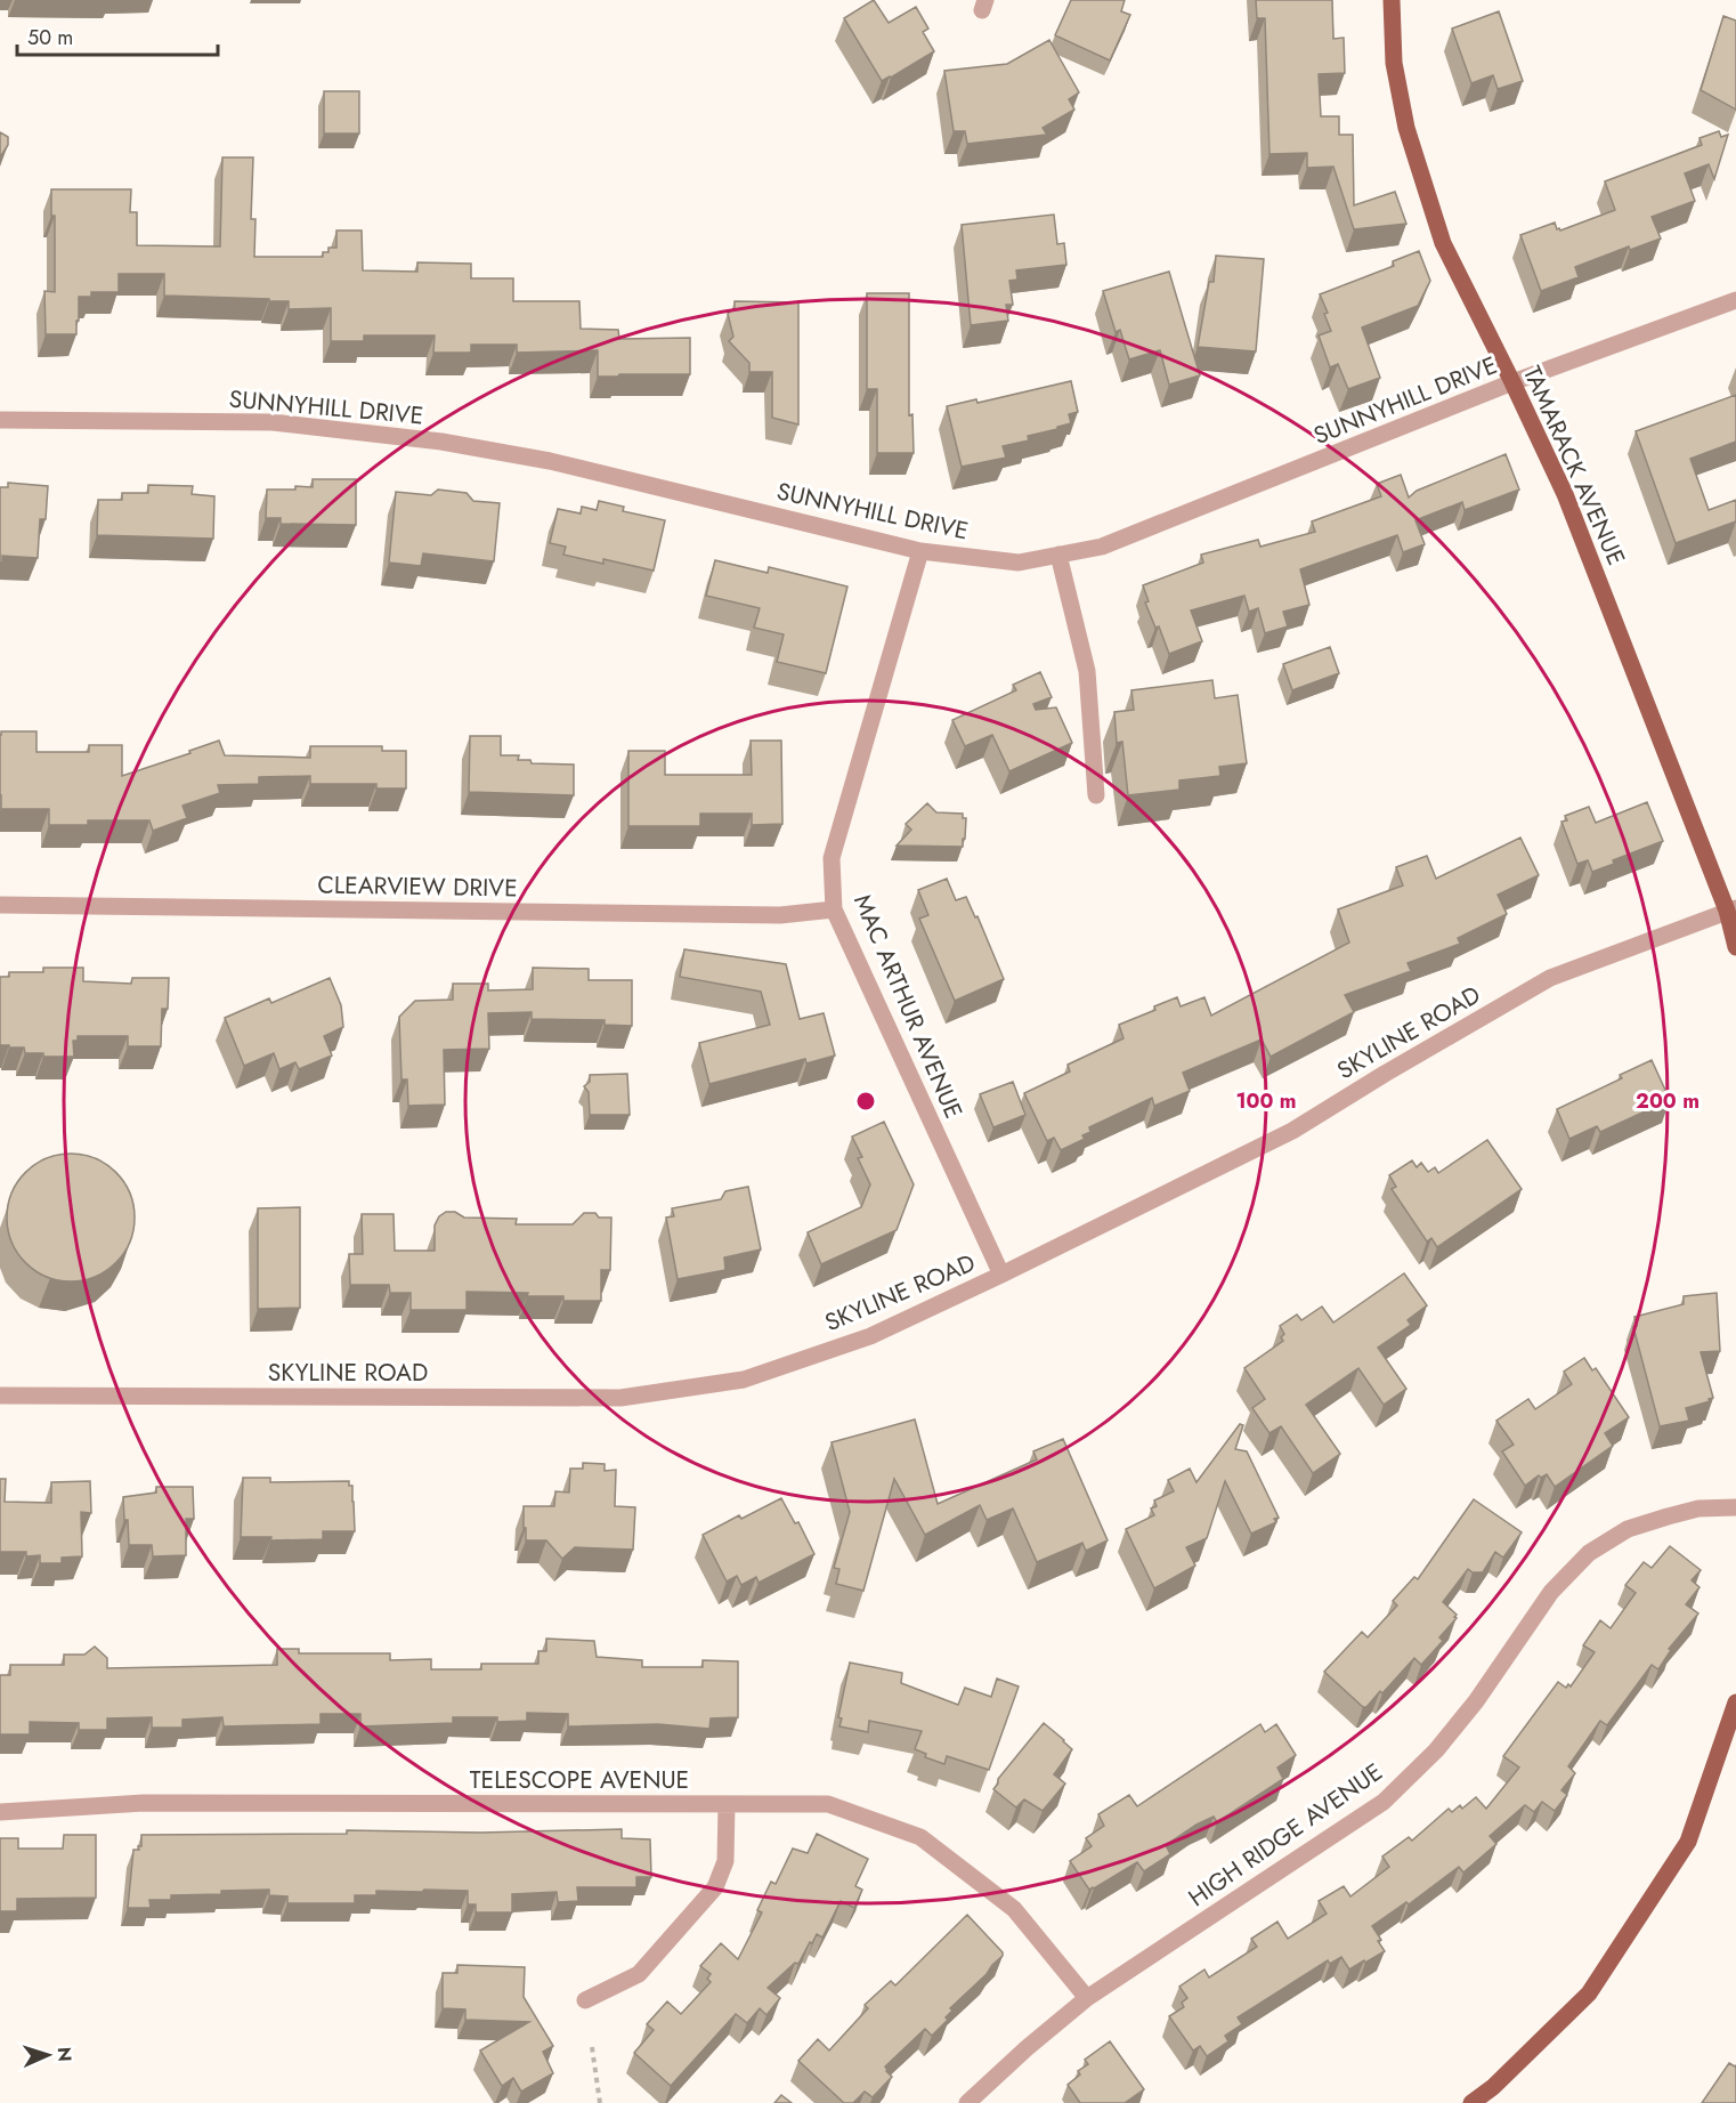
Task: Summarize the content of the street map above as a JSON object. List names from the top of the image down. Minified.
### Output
{"streets":{"main road":["TAMARACK AVENUE"],"street":["SUNNYHILL DRIVE","CLEARVIEW DRIVE","MAC ARTHUR AVENUE","SKYLINE ROAD","TELESCOPE AVENUE","HIGH RIDGE AVENUE"]},"crossings":[["SUNNYHILL DRIVE","TAMARACK AVENUE"],["SUNNYHILL DRIVE","MAC ARTHUR AVENUE"],["TAMARACK AVENUE","SKYLINE ROAD"],["CLEARVIEW DRIVE","MAC ARTHUR AVENUE"],["MAC ARTHUR AVENUE","SKYLINE ROAD"],["TELESCOPE AVENUE","HIGH RIDGE AVENUE"]],"scale_bar":"50 m","north":"right","rings":["100 m","200 m"]}
